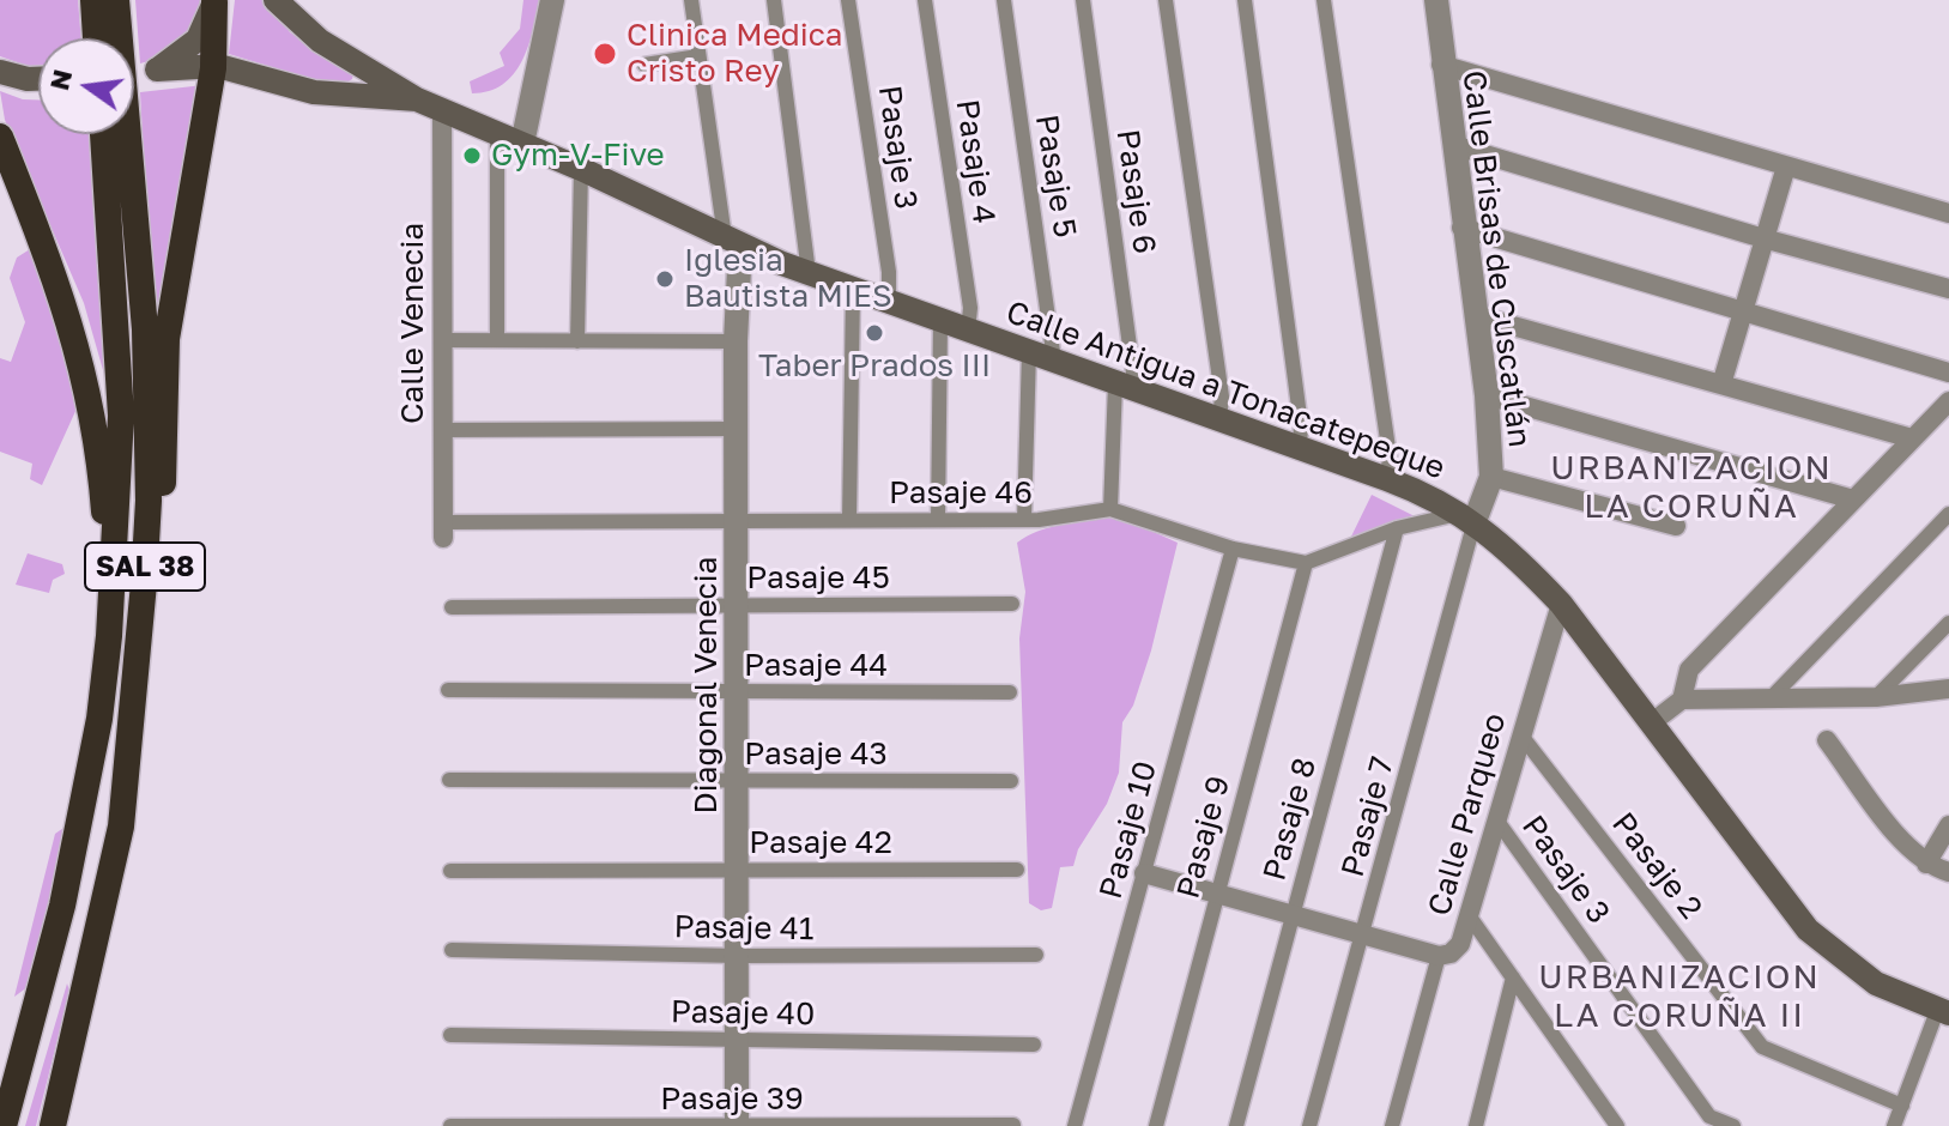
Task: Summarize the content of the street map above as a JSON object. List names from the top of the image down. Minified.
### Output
{"streets":{"highway":["SAL 38"],"main road":["Calle Antigua a Tonacatepeque"],"street":["Pasaje 3","Pasaje 4","Pasaje 5","Pasaje 6","Calle Brisas de Cuscatlán","Calle Venecia","Pasaje 46","Pasaje 45","Pasaje 44","Diagonal Venecia","Pasaje 43","Calle Parqueo","Pasaje 7","Pasaje 8","Pasaje 10","Pasaje 9","Pasaje 42","Pasaje 2","Pasaje 41","Pasaje 40","Pasaje 39"]},"crossings":[["Pasaje 3","Calle Antigua a Tonacatepeque"],["Pasaje 3","Calle Parqueo"],["Pasaje 4","Calle Antigua a Tonacatepeque"],["Pasaje 5","Calle Antigua a Tonacatepeque"],["Pasaje 6","Calle Antigua a Tonacatepeque"],["Pasaje 6","Pasaje 46"],["Calle Brisas de Cuscatlán","Calle Antigua a Tonacatepeque"],["Calle Brisas de Cuscatlán","Pasaje 7"],["Calle Venecia","Calle Antigua a Tonacatepeque"],["Calle Venecia","Pasaje 46"],["Calle Antigua a Tonacatepeque","Diagonal Venecia"],["Calle Antigua a Tonacatepeque","Calle Parqueo"],["Calle Antigua a Tonacatepeque","Pasaje 7"],["Pasaje 46","Diagonal Venecia"],["Pasaje 46","Pasaje 10"],["Pasaje 46","Pasaje 9"],["Pasaje 45","Diagonal Venecia"],["Pasaje 44","Diagonal Venecia"],["Diagonal Venecia","Pasaje 43"],["Diagonal Venecia","Pasaje 42"],["Diagonal Venecia","Pasaje 41"],["Diagonal Venecia","Pasaje 40"],["Diagonal Venecia","Pasaje 39"],["Calle Parqueo","Pasaje 7"],["Calle Parqueo","Pasaje 8"],["Calle Parqueo","Pasaje 10"],["Calle Parqueo","Pasaje 9"],["Calle Parqueo","Pasaje 2"]],"districts":["URBANIZACION LA CORUÑA","URBANIZACION LA CORUÑA II"],"places":["Clinica Medica Cristo Rey","Gym-V-Five","Iglesia Bautista MIES","Taber Prados III"],"north":"left"}
